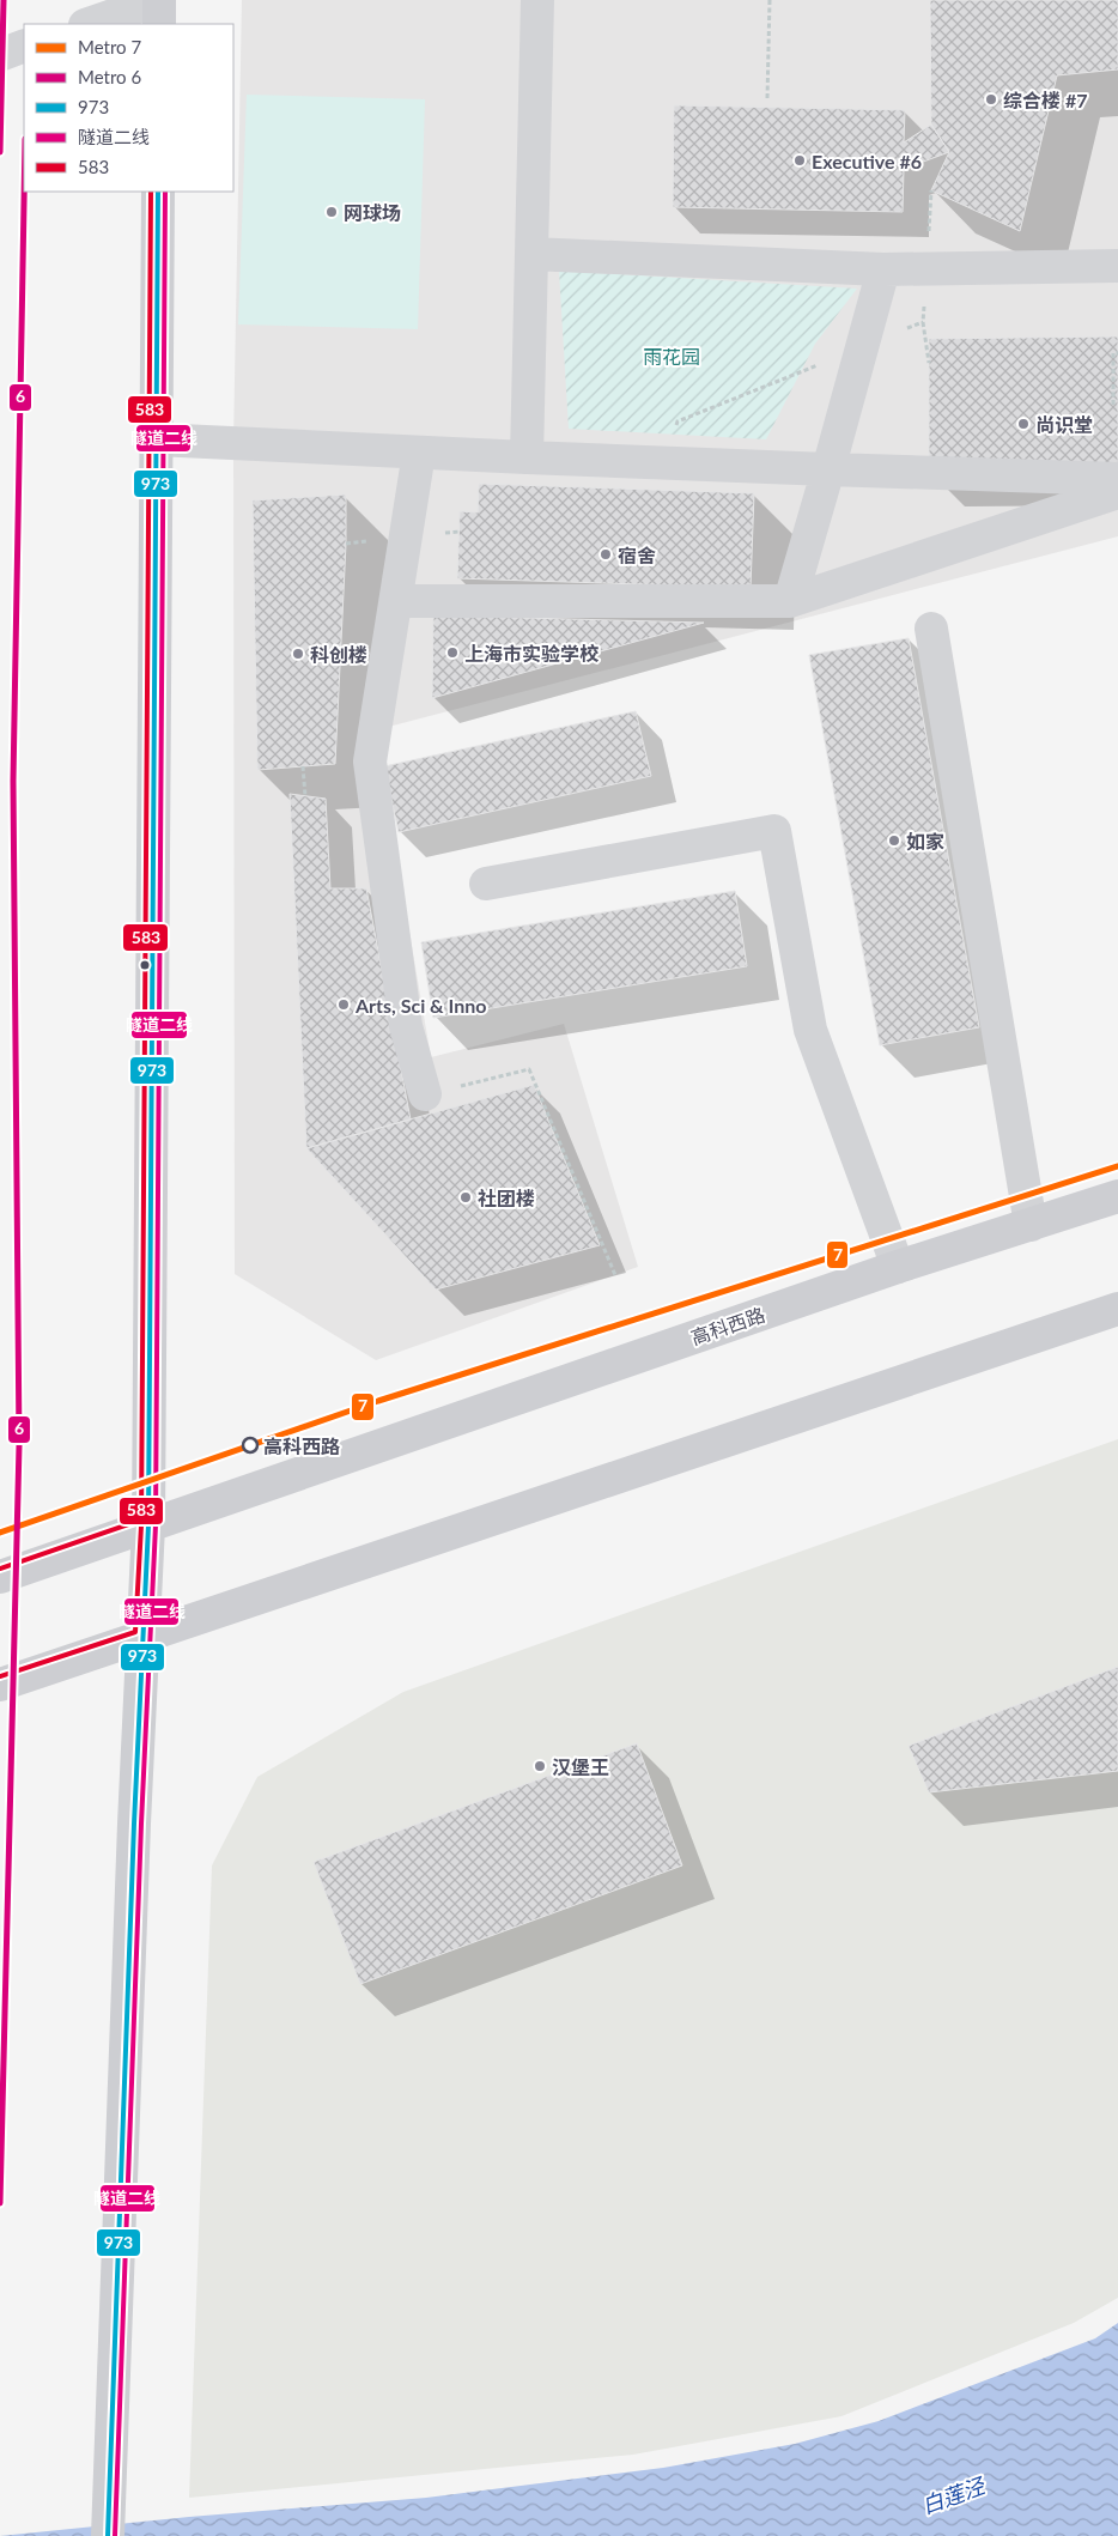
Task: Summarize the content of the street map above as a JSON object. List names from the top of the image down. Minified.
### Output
{"streets":{"main road":["高科西路"]},"water":["白莲泾"],"parks":["雨花园"],"places":["综合楼 #7","Executive #6","网球场","尚识堂","宿舍","上海市实验学校","科创楼","如家","Arts, Sci & Inno","社团楼","高科西路","汉堡王"],"lines":["metro line 6","transit line 973","transit line 隧道二线","transit line 583","metro line 7"],"legend":["Metro 7","Metro 6","973","隧道二线","583"]}
